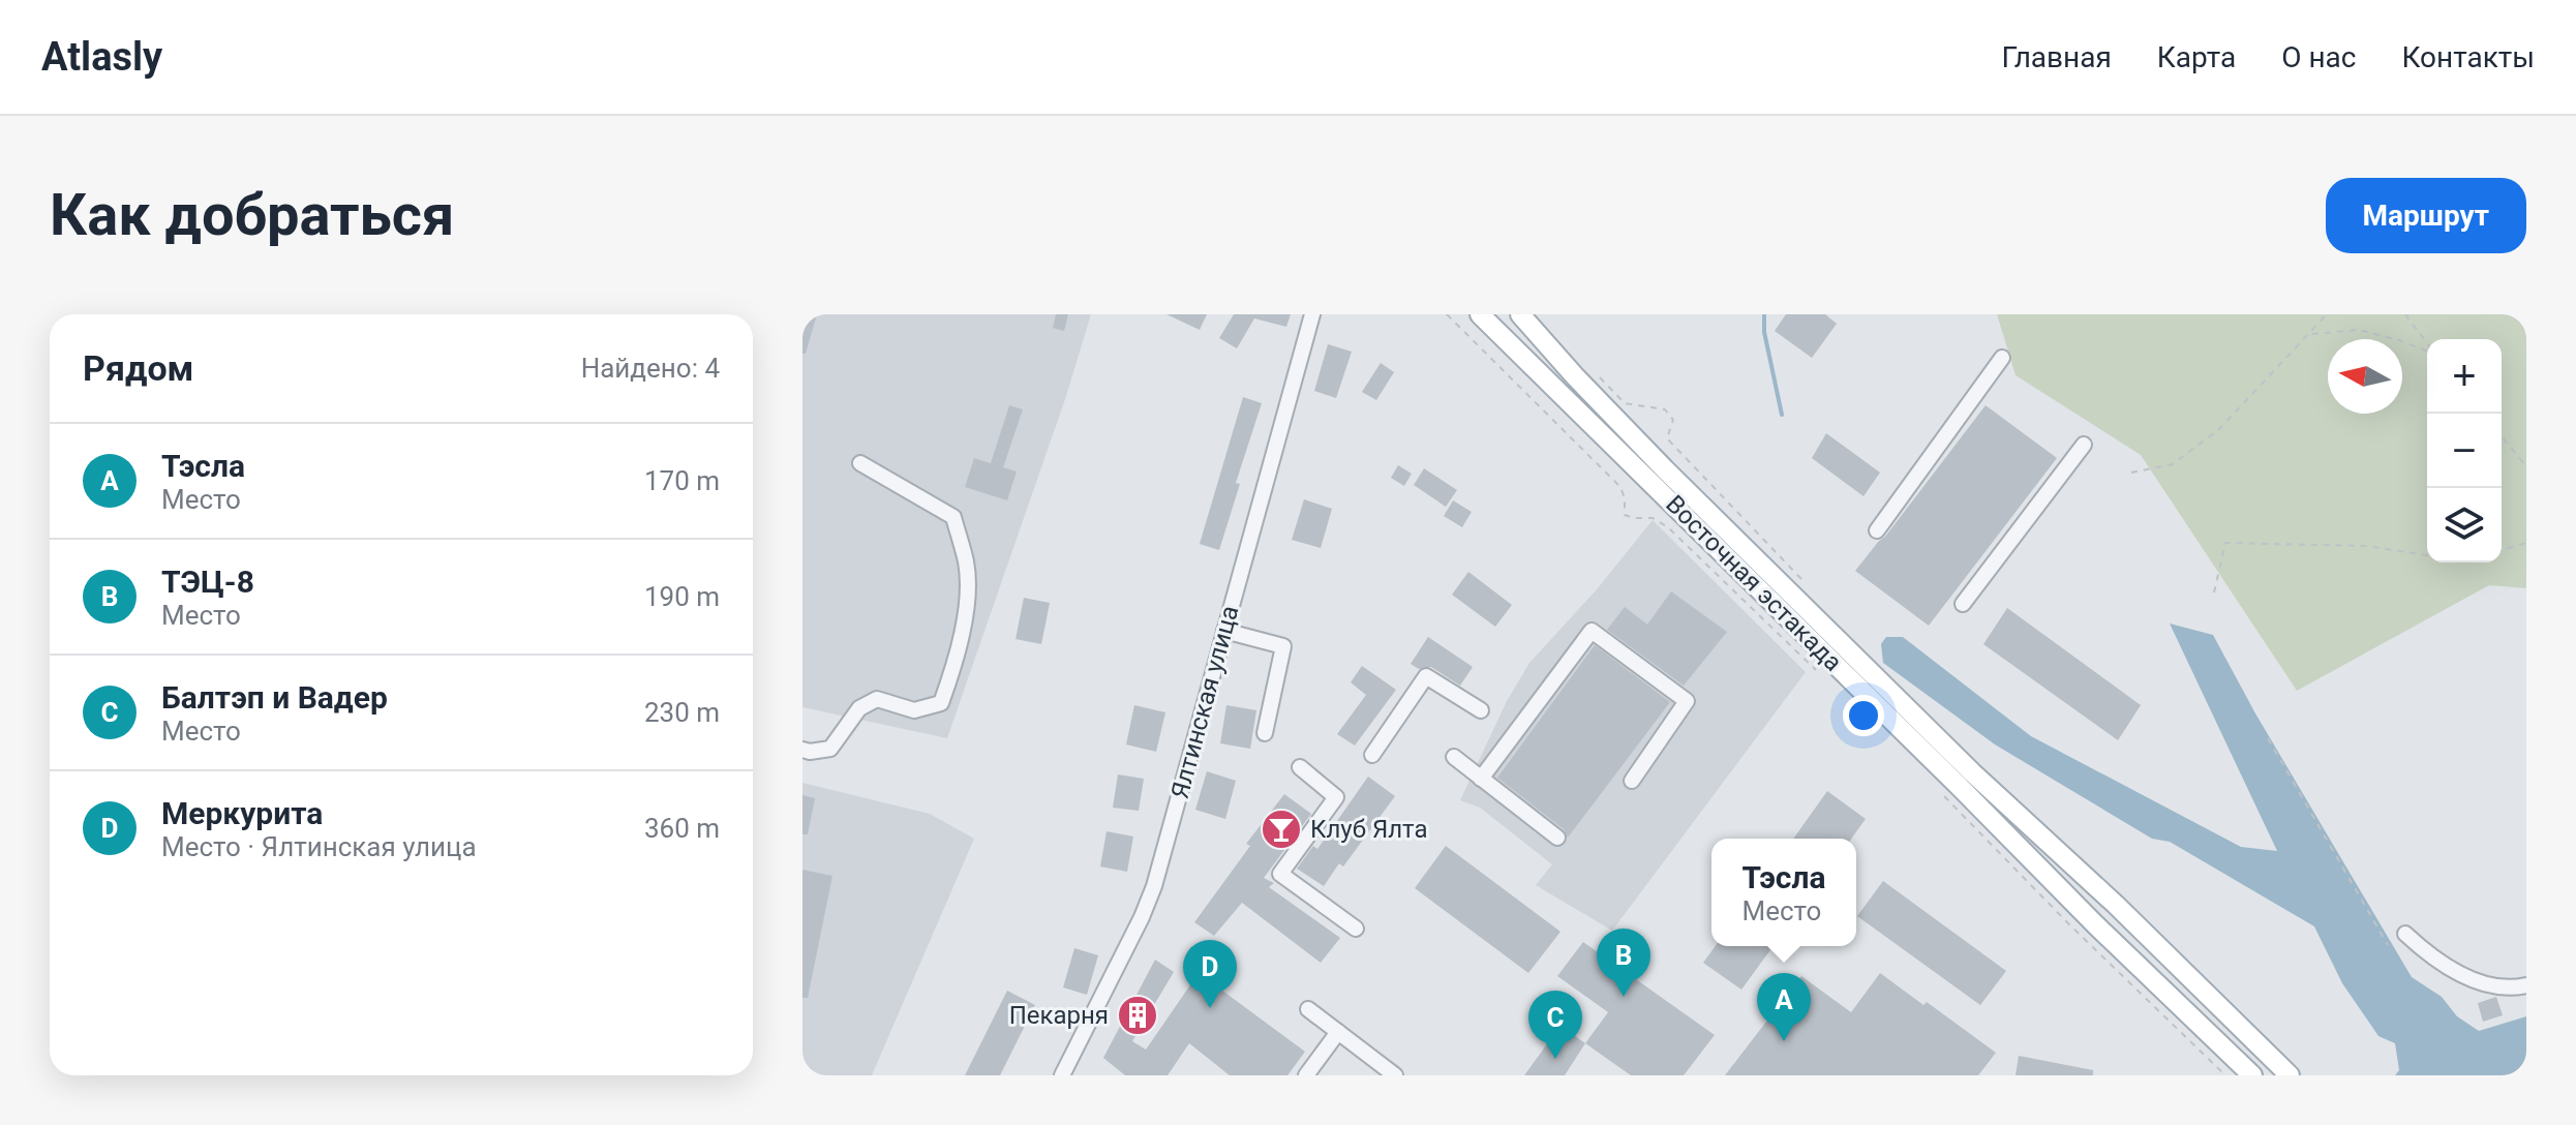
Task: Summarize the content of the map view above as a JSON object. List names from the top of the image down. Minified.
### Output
{"streets":{"main road":["Восточная эстакада"],"street":["Ялтинская улица"]},"places":{"bar":["Клуб Ялта"],"building":["Пекарня"]},"north":"left","page":{"header":"Atlasly","nav":["Главная","Карта","О нас","Контакты"],"buttons":"Маршрут","title":"Как добраться","heading":["Рядом","Найдено: 4"],"map_buttons":["+","−"],"list":[{"mark":"A","name":"Тэсла","note":"Место","value":"170 m"},{"mark":"B","name":"ТЭЦ-8","note":"Место","value":"190 m"},{"mark":"C","name":"Балтэп и Вадер","note":"Место","value":"230 m"},{"mark":"D","name":"Меркурита","note":"Место · Ялтинская улица","value":"360 m"}],"popup":["Тэсла","Место"],"pins":["B","D","A","C"]}}
